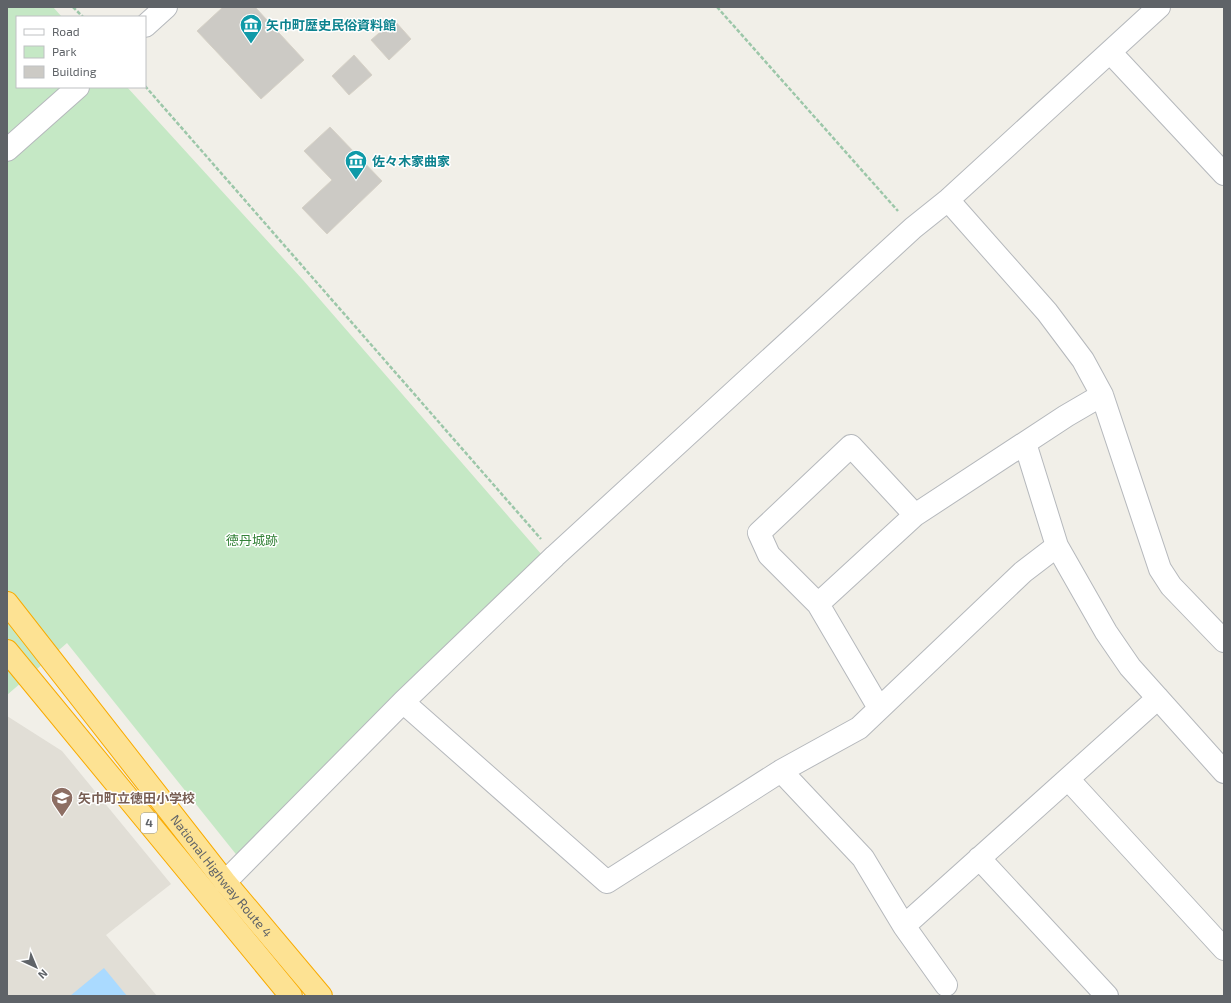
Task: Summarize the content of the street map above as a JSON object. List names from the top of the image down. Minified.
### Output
{"streets":{"highway":["4","National Highway Route 4"]},"parks":["徳丹城跡"],"places":{"museum":["矢巾町歴史民俗資料館","佐々木家曲家"],"school or university":["矢巾町立徳田小学校"]},"legend":["Road","Park","Building"],"north":"bottom right"}
